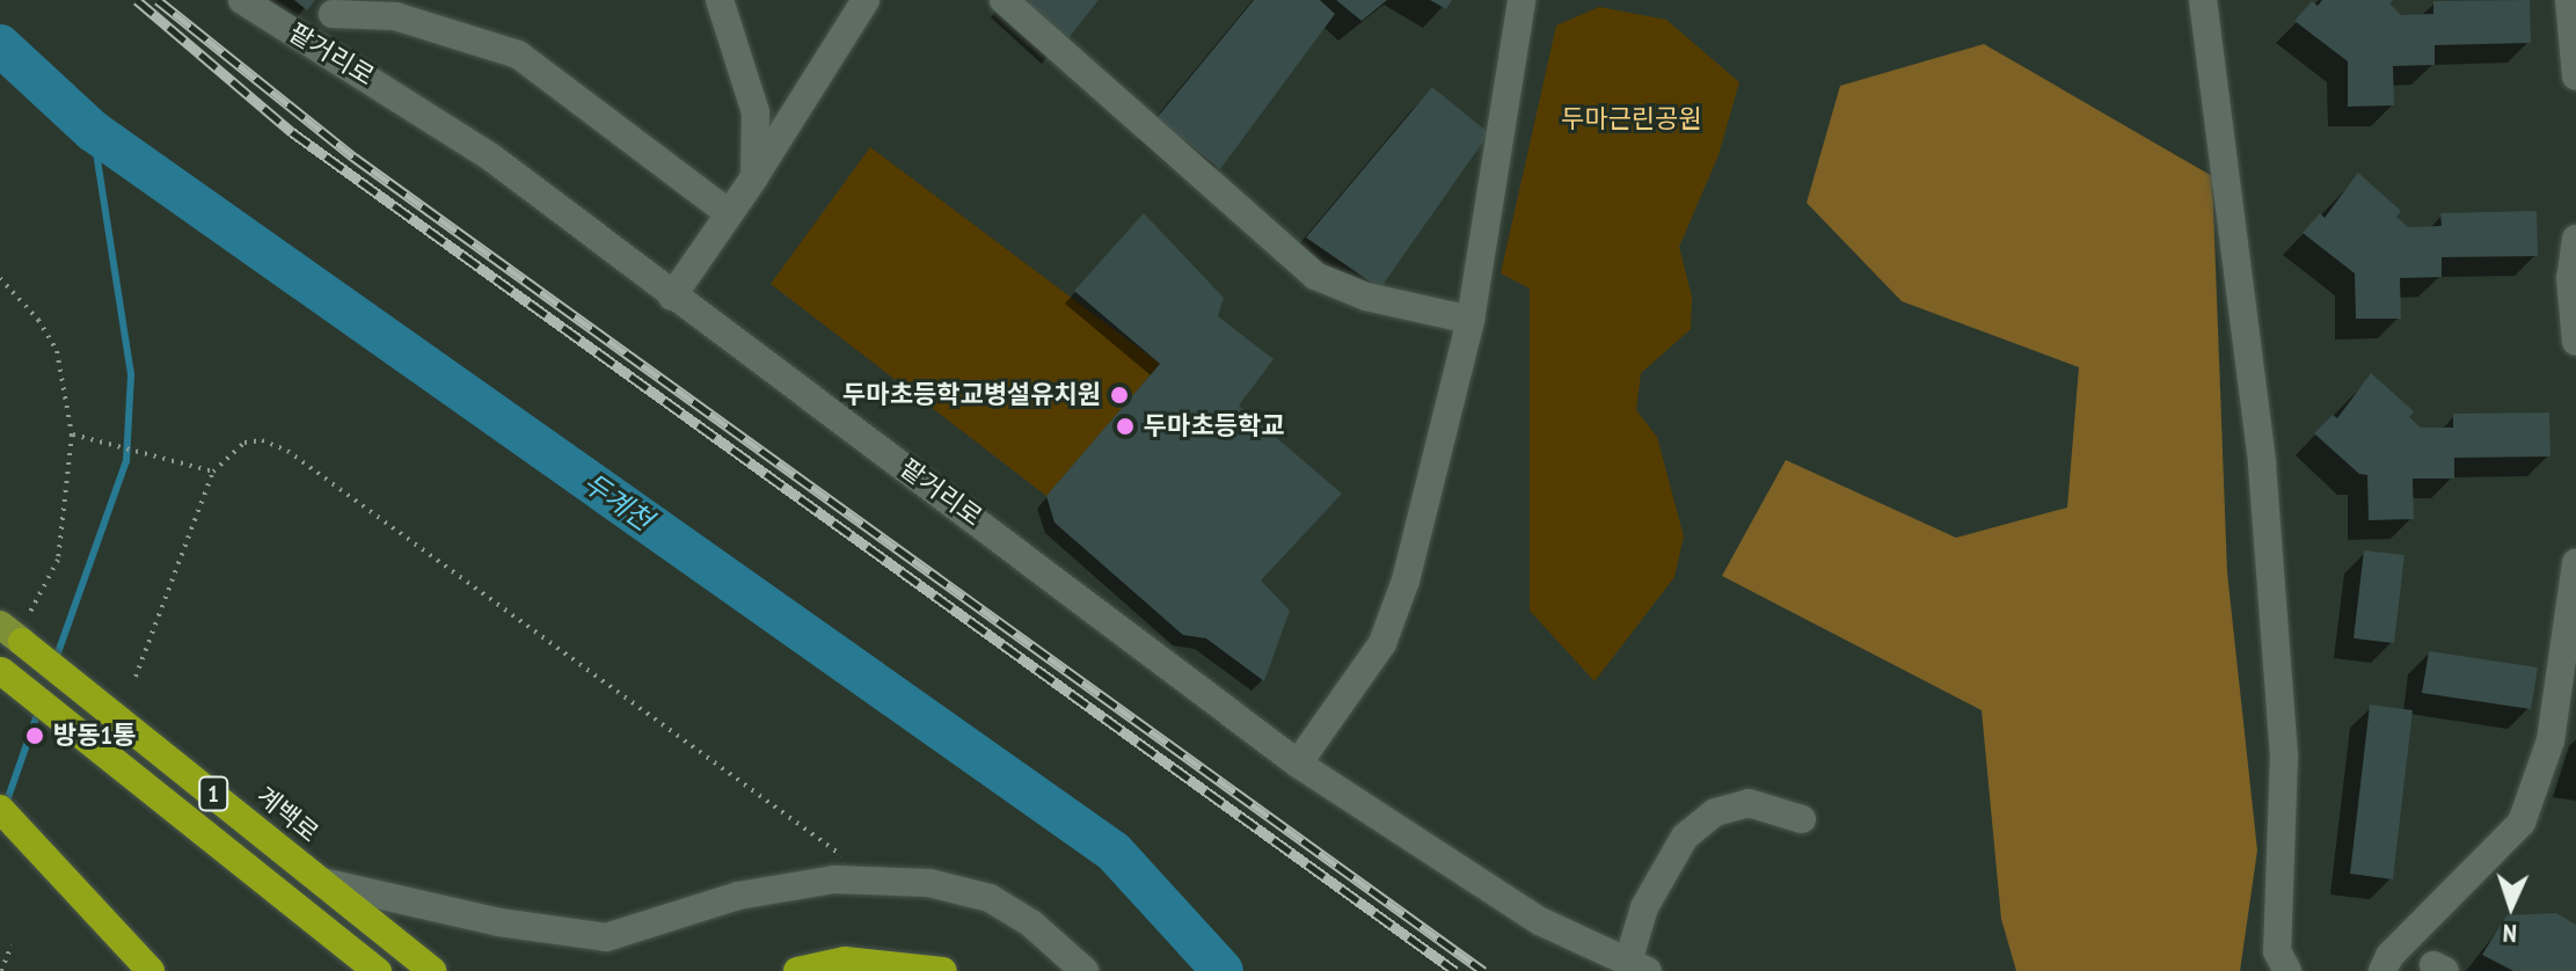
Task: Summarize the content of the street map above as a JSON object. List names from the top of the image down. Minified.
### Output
{"streets":{"highway":["1","계백로"],"street":["팥거리로"]},"water":["두계천"],"parks":["두마근린공원"],"places":["두마초등학교병설유치원","두마초등학교","방동1통"],"north":"bottom"}
